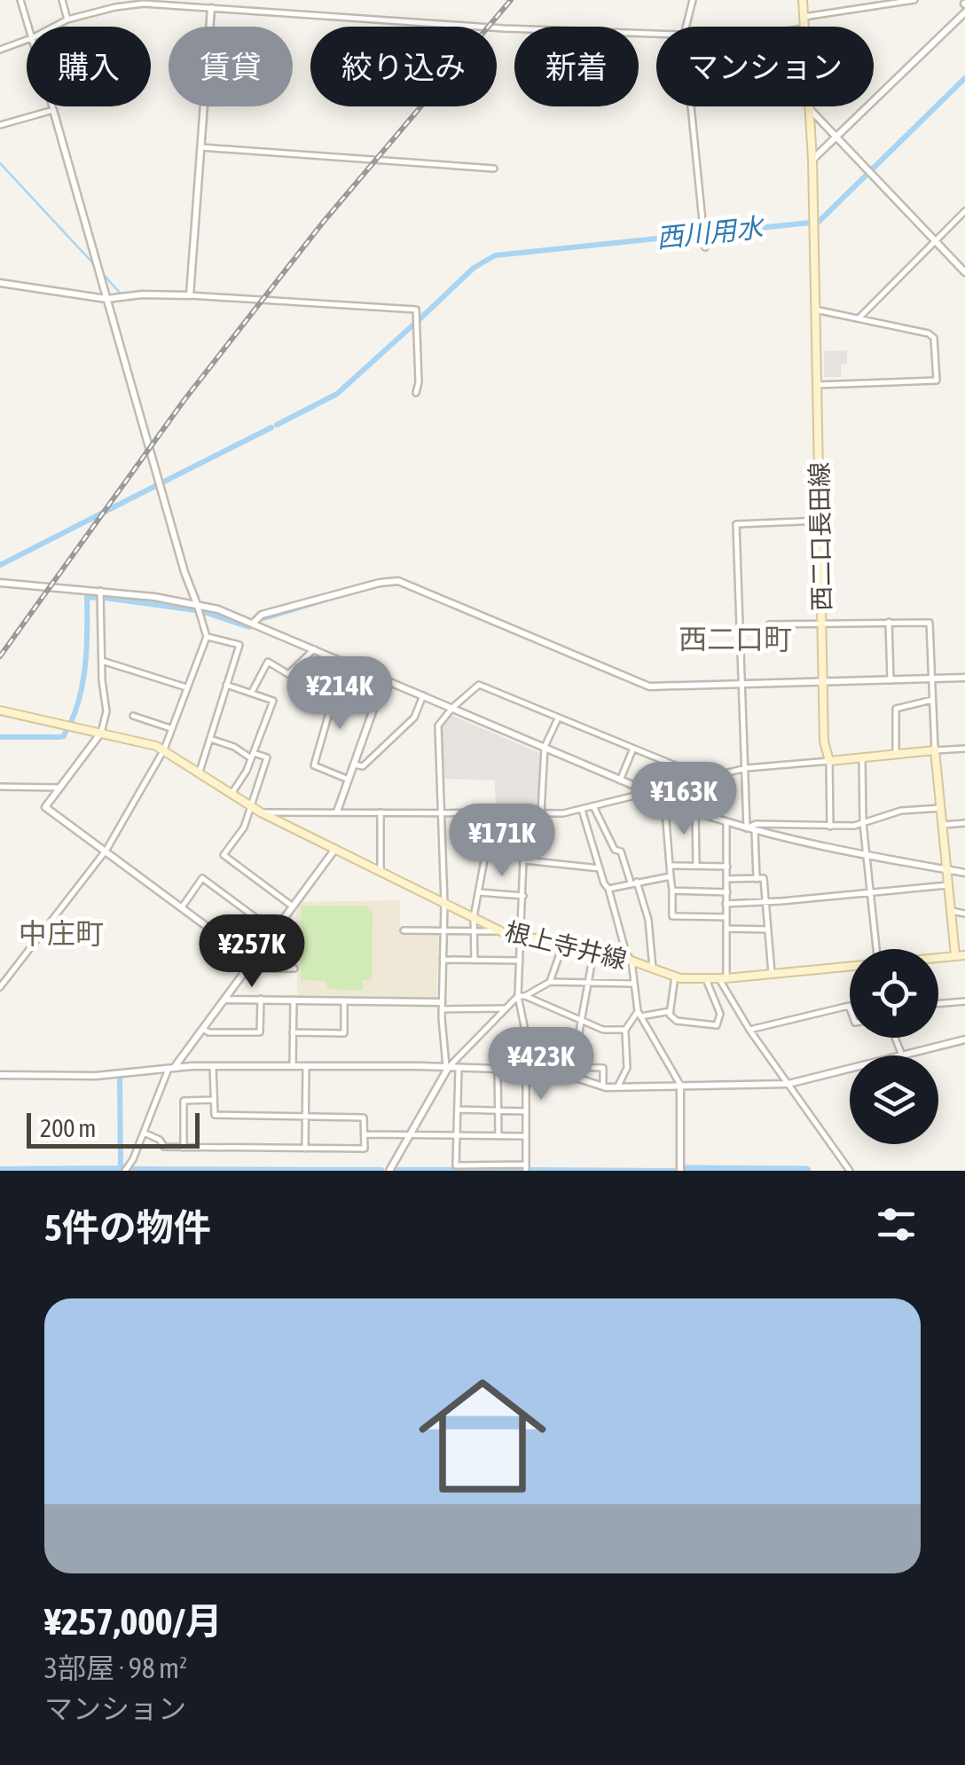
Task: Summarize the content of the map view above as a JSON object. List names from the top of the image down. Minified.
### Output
{"streets":{"main road":["西二口長田線","根上寺井線"]},"districts":["西二口町","中庄町"],"water":["西川用水"],"scale_bar":"200 m","page":{"chip":["購入","賃貸","絞り込み","新着","マンション"],"price":["¥214K","¥163K","¥171K","¥257K","¥423K"],"scale":"200 m","heading":"5件の物件","list":[{"name":"¥257,000/月","note":"3部屋 · 98 m² · マンション"}]}}
